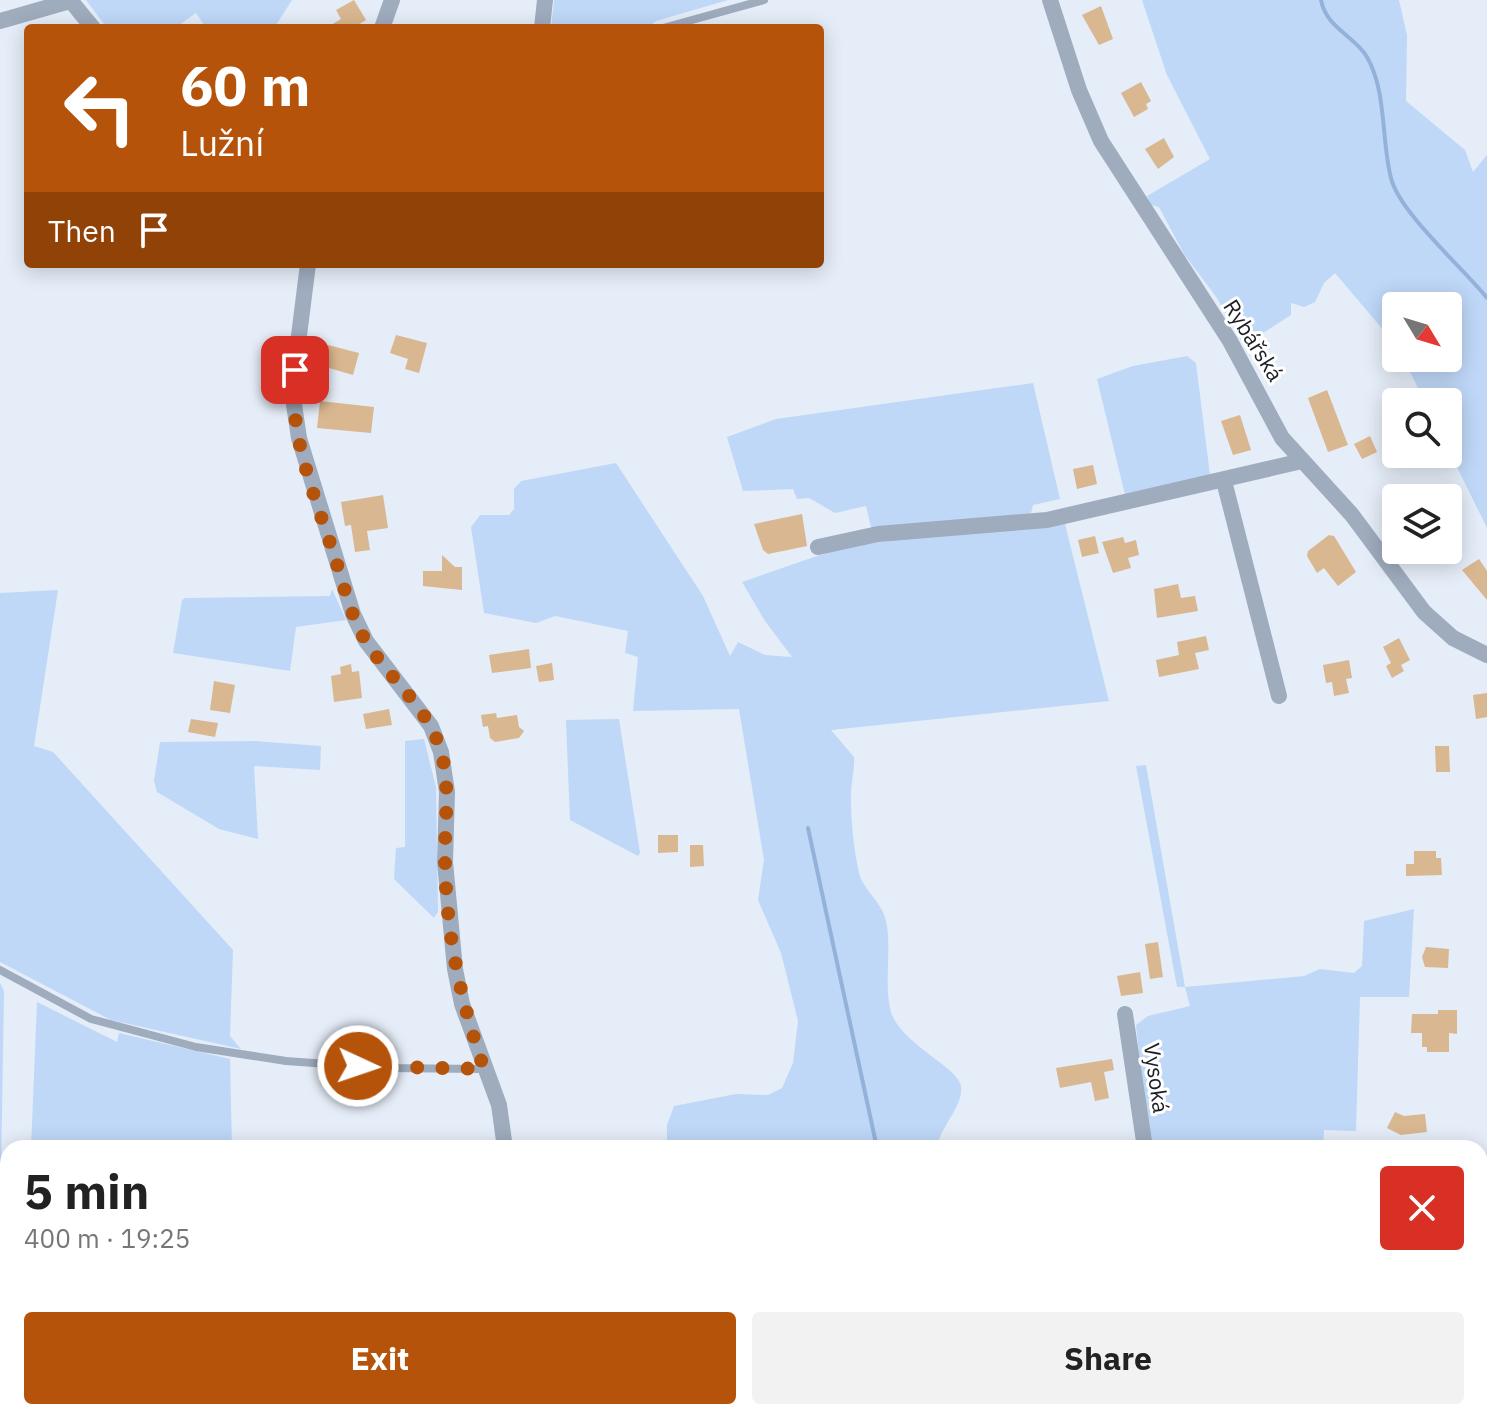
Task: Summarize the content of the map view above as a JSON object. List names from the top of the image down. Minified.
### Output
{"streets":{"street":["Rybářská","Vysoká"]},"north":"bottom right","page":{"turn":["60 m","Lužní"],"then":"Then","heading":["5 min","400 m · 19:25"],"buttons":["Exit","Share"]}}
